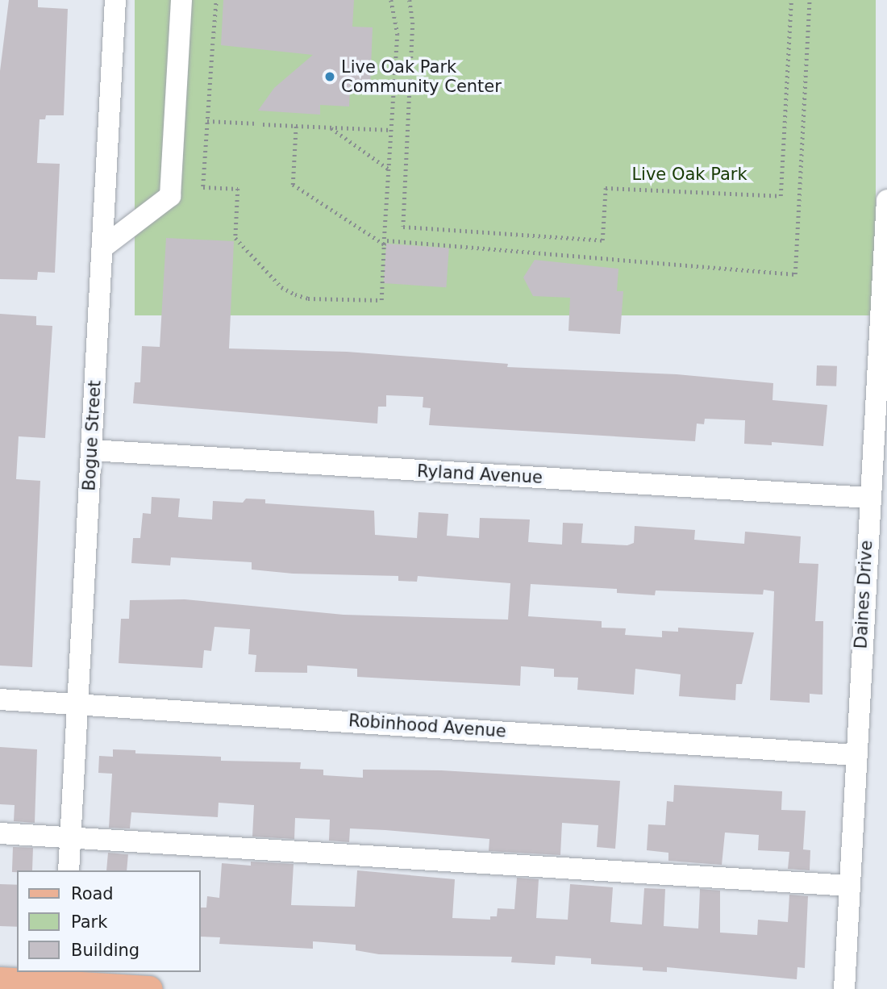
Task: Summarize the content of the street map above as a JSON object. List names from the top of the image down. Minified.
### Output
{"streets":{"street":["Bogue Street","Ryland Avenue","Daines Drive","Robinhood Avenue"]},"crossings":[["Bogue Street","Ryland Avenue"],["Bogue Street","Robinhood Avenue"],["Ryland Avenue","Daines Drive"],["Daines Drive","Robinhood Avenue"]],"parks":["Live Oak Park"],"places":["Live Oak Park Community Center"],"legend":["Road","Park","Building"]}
